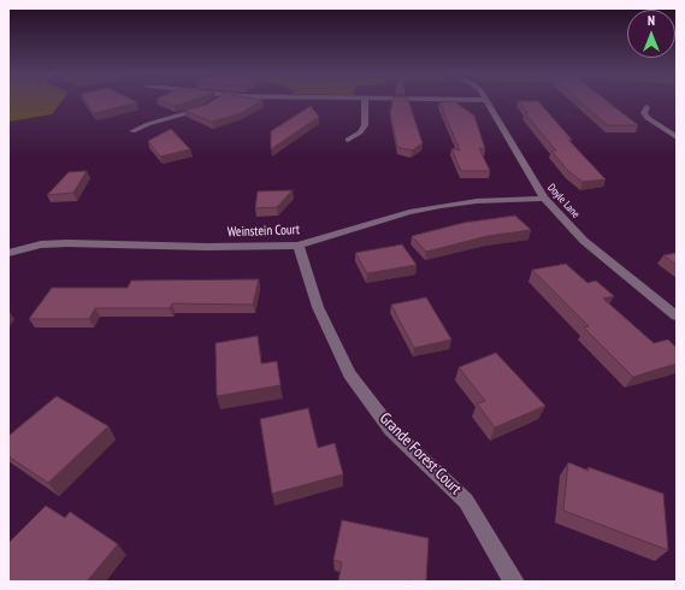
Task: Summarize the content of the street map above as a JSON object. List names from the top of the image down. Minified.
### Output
{"streets":{"street":["Doyle Lane","Weinstein Court","Grande Forest Court"]},"crossings":[["Doyle Lane","Weinstein Court"],["Weinstein Court","Grande Forest Court"]],"north":"top"}
